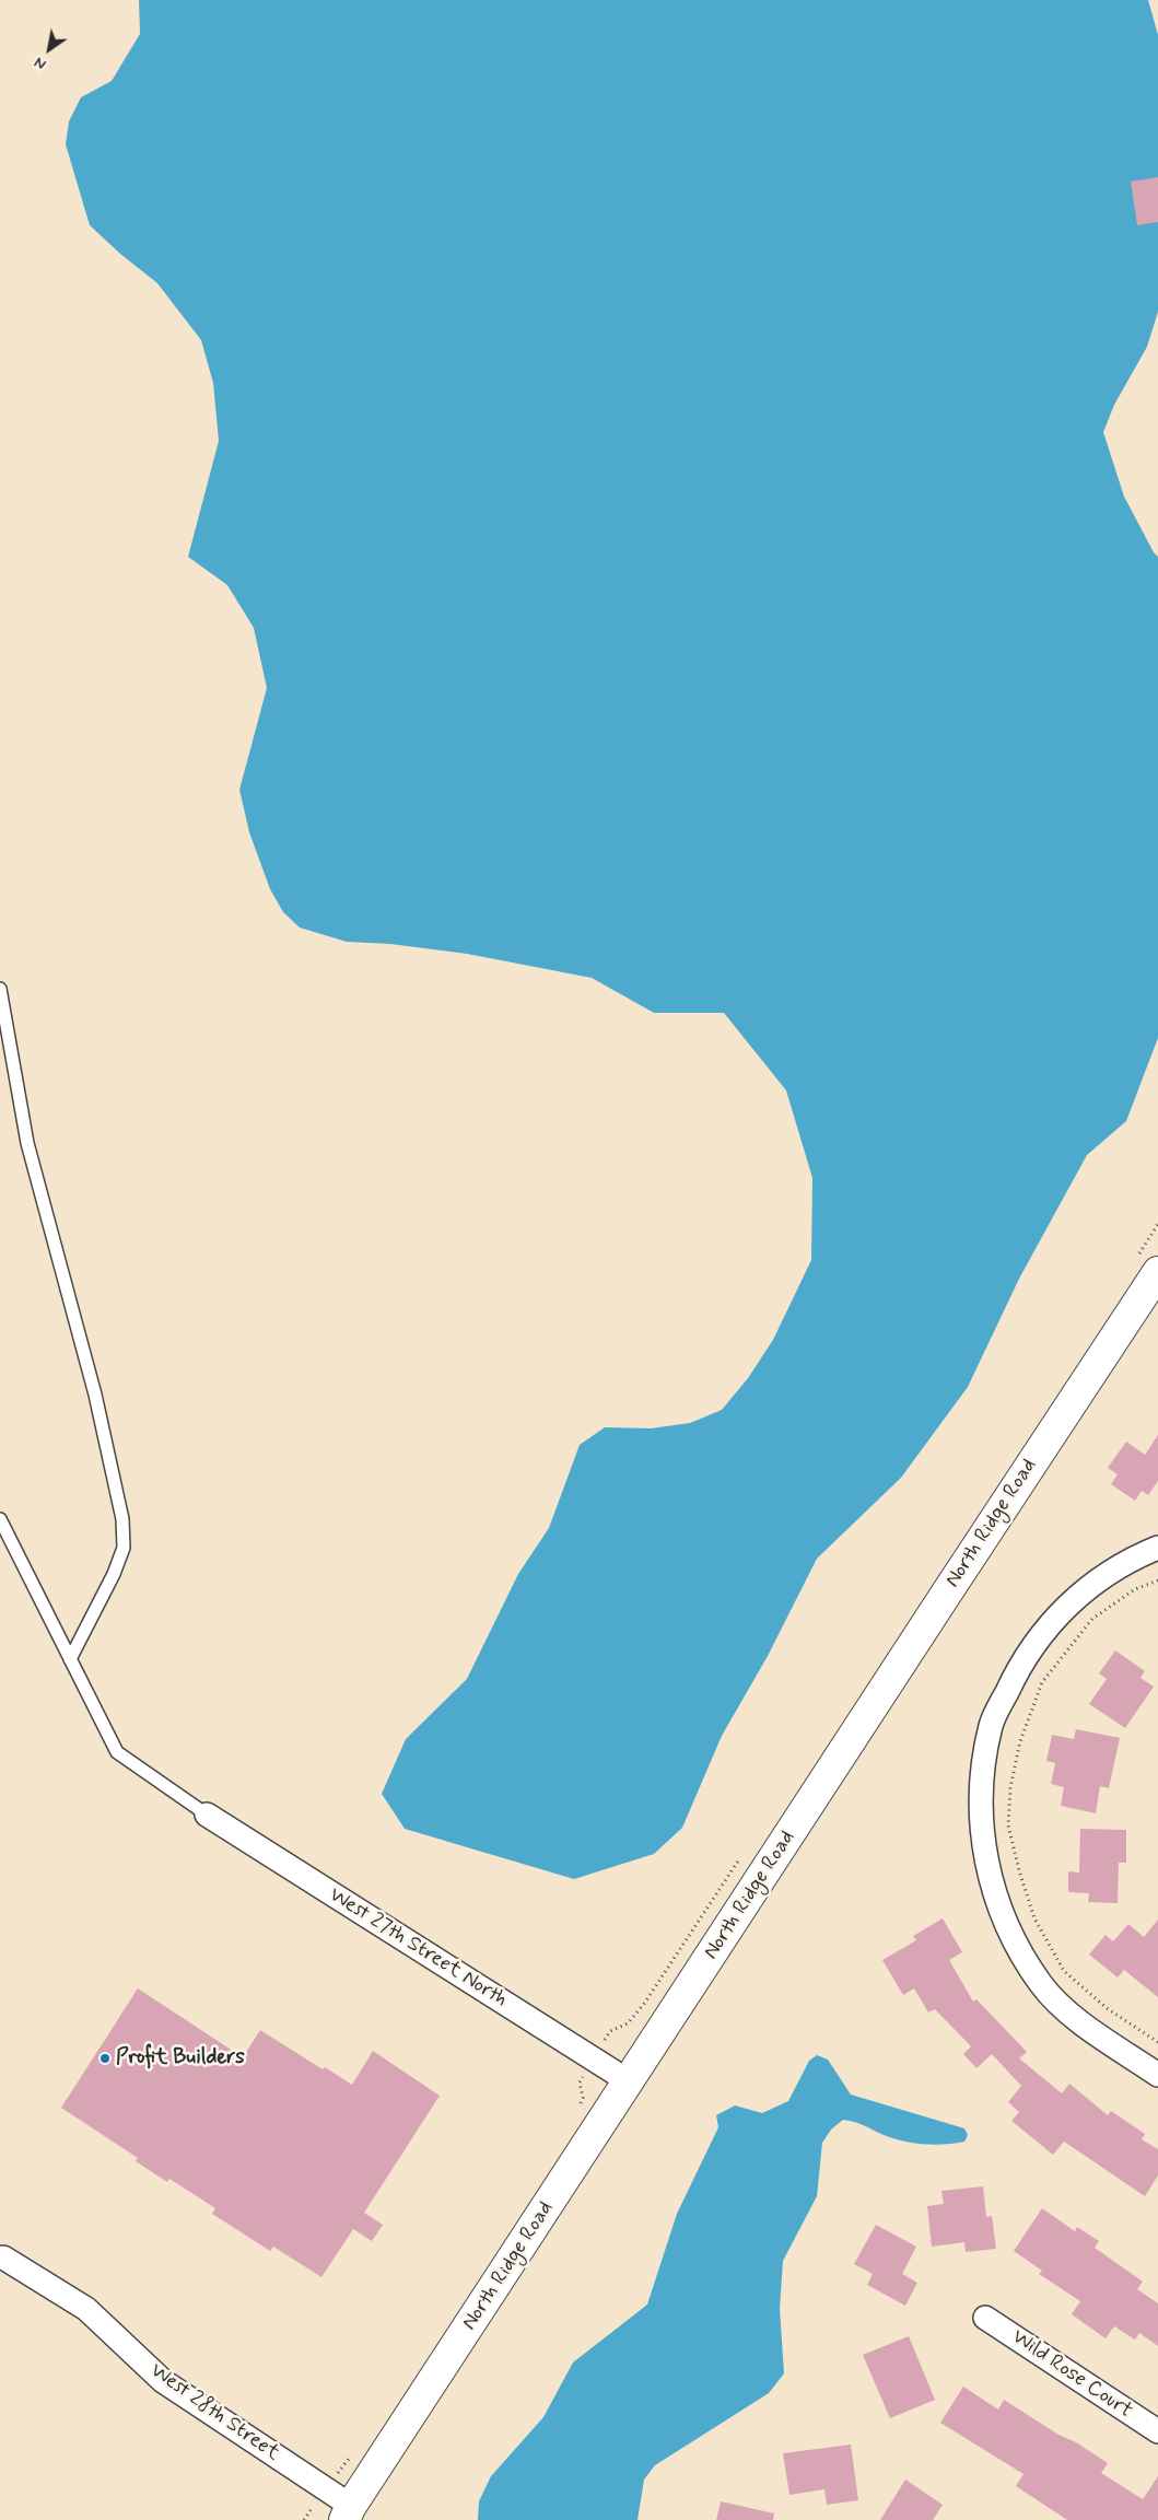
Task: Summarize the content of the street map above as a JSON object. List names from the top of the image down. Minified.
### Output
{"streets":{"main road":["North Ridge Road"],"street":["West 27th Street North","Wild Rose Court","West 28th Street"]},"crossings":[["North Ridge Road","West 27th Street North"],["North Ridge Road","West 28th Street"]],"places":["Profit Builders"],"north":"bottom left"}
